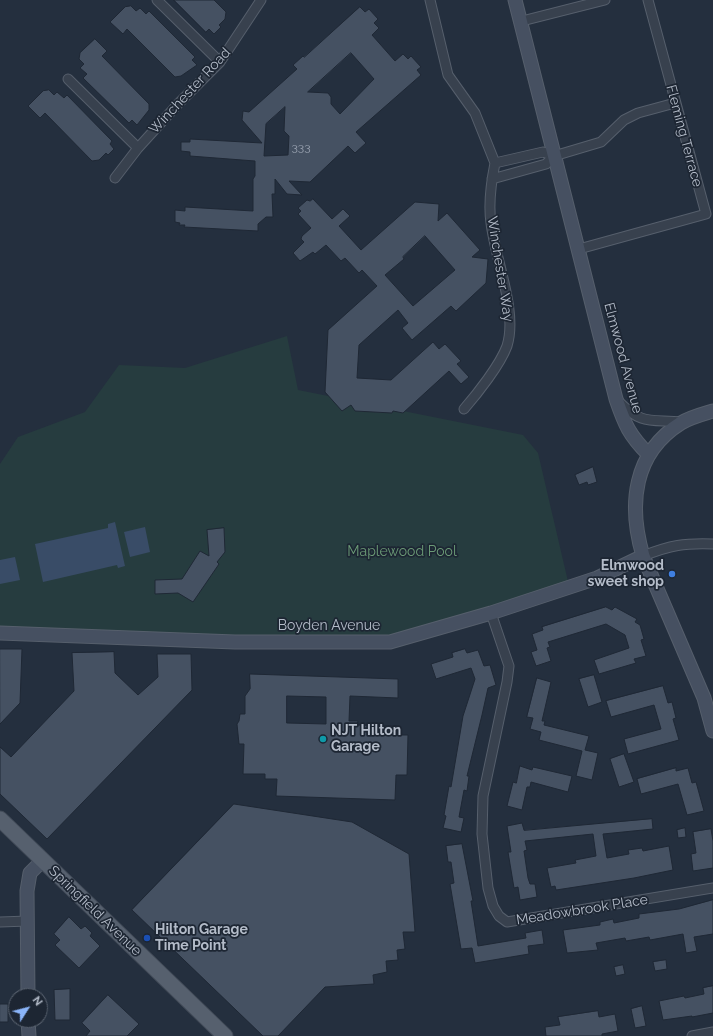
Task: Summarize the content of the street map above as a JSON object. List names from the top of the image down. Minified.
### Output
{"streets":{"main road":["Springfield Avenue"],"street":["Winchester Road","Fleming Terrace","Winchester Way","Elmwood Avenue","Boyden Avenue","Meadowbrook Place"]},"crossings":[["Fleming Terrace","Elmwood Avenue"],["Boyden Avenue","Meadowbrook Place"]],"parks":["Maplewood Pool"],"places":["Elmwood sweet shop","NJT Hilton Garage","Hilton Garage Time Point"],"house_numbers":["333"],"north":"top right"}
